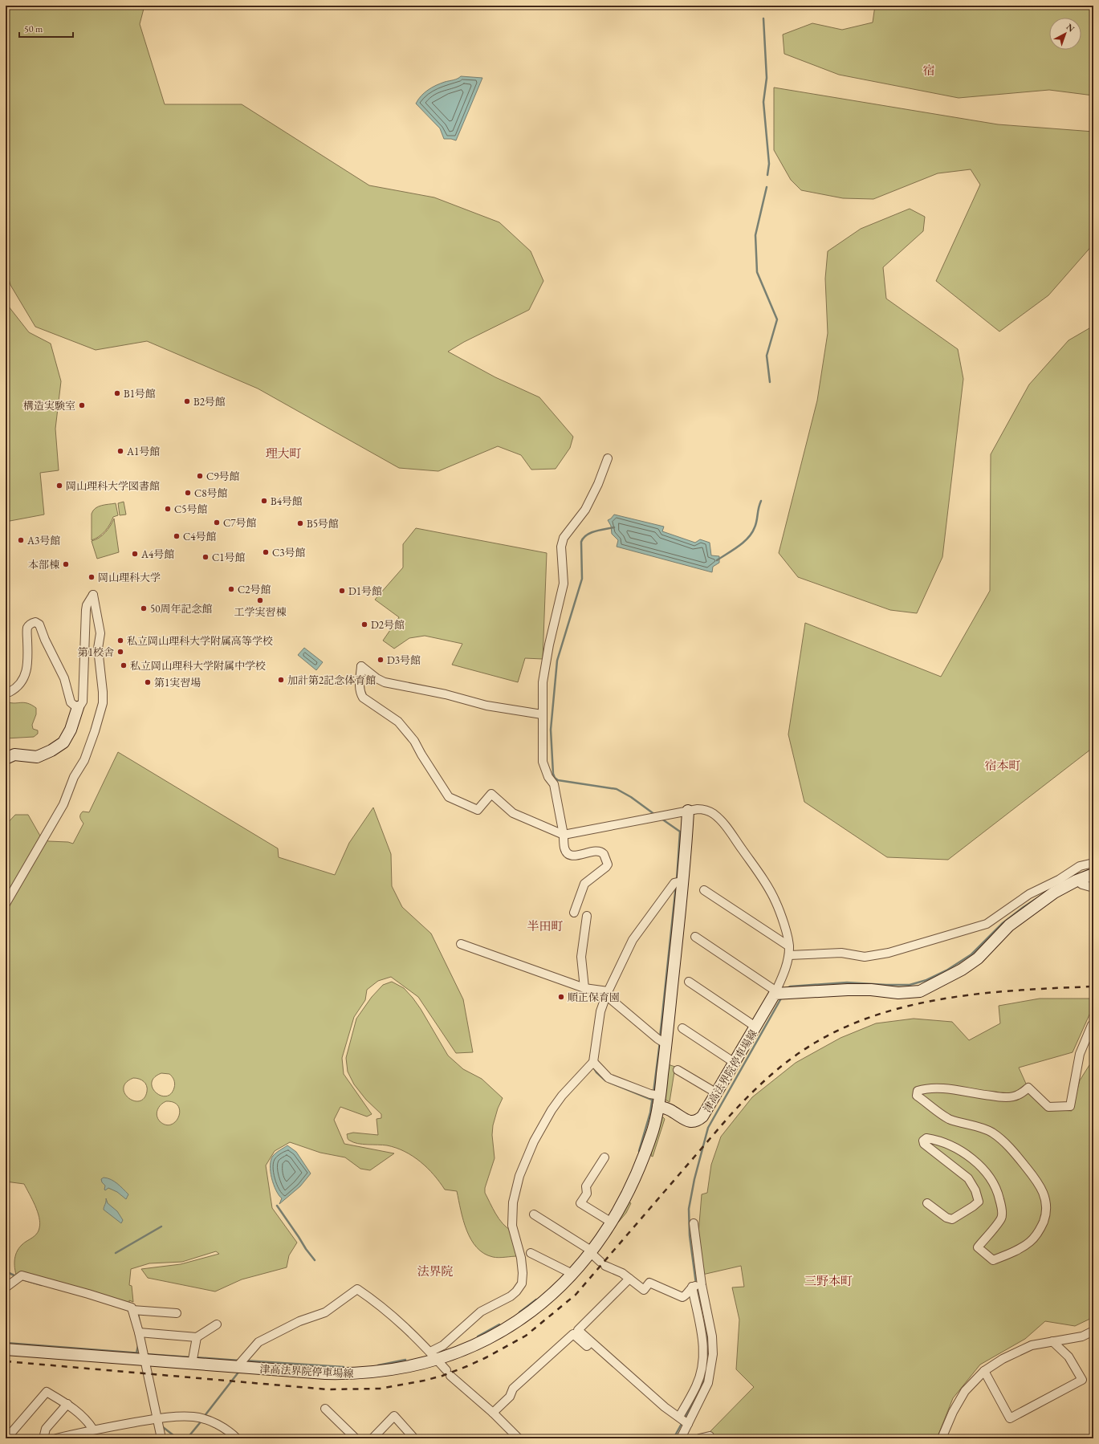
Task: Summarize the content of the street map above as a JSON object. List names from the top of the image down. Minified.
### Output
{"streets":{"main road":["津高法界院停車場線"]},"districts":["宿","理大町","宿本町","半田町","法界院","三野本町"],"places":["B1号館","B2号館","構造実験室","A1号館","C9号館","岡山理科大学図書館","C8号館","B4号館","C5号館","C7号館","B5号館","C4号館","A3号館","C3号館","A4号館","C1号館","本部棟","岡山理科大学","C2号館","D1号館","工学実習棟","50周年記念館","D2号館","私立岡山理科大学附属高等学校","第1校舎","D3号館","私立岡山理科大学附属中学校","加計第2記念体育館","第1実習場","順正保育園"],"scale_bar":"50 m","north":"top right"}
